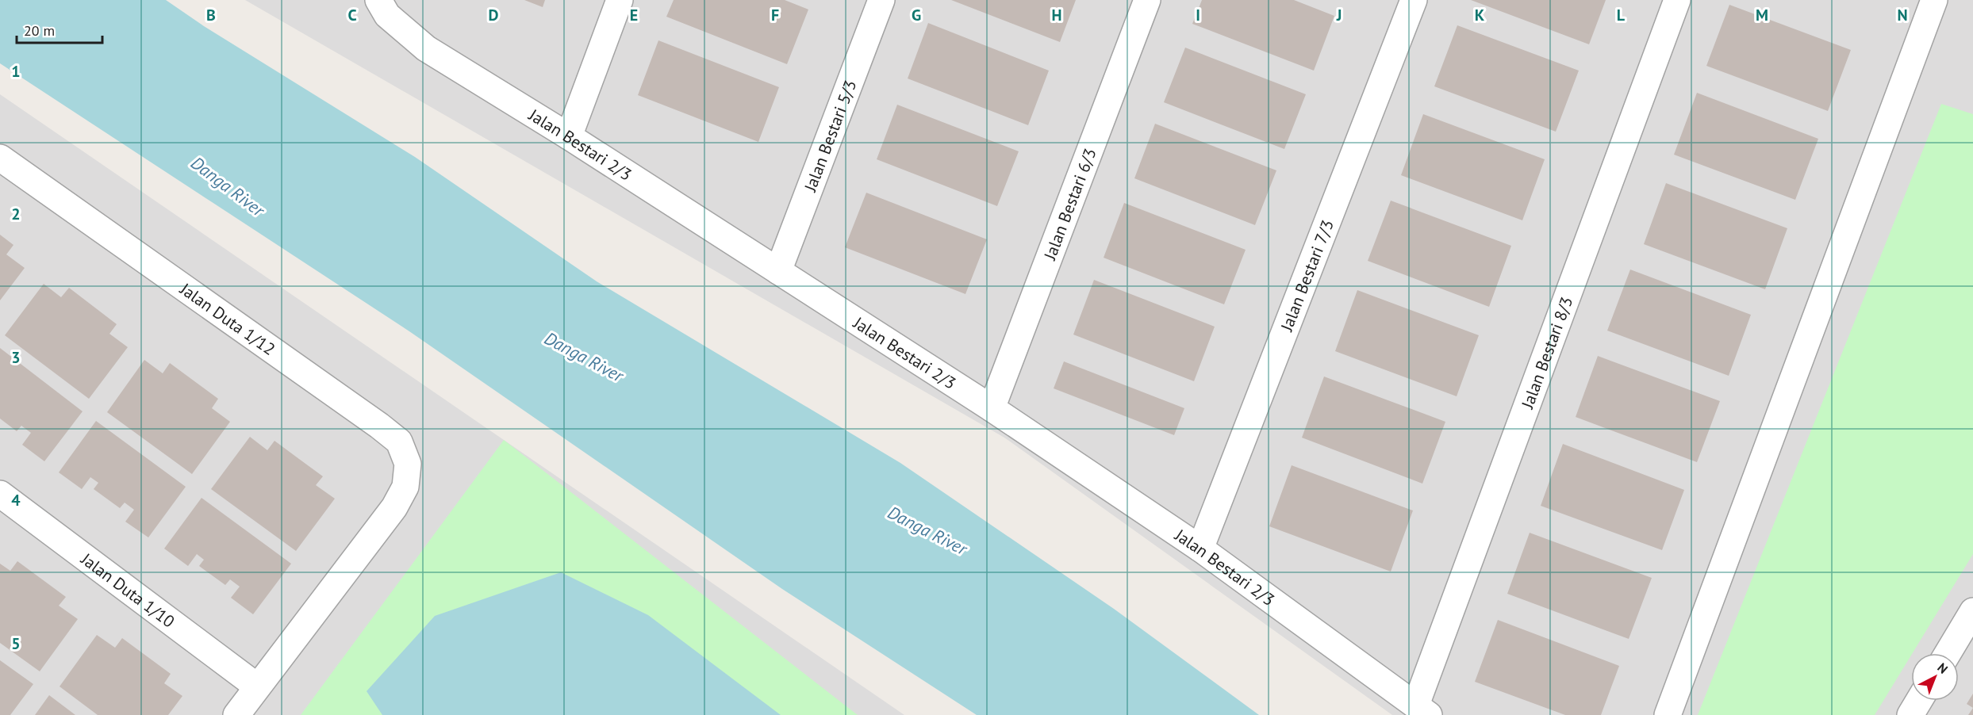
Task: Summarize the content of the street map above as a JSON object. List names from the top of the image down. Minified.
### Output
{"streets":{"street":["Jalan Bestari 5/3","Jalan Bestari 2/3","Jalan Bestari 6/3","Jalan Bestari 7/3","Jalan Duta 1/12","Jalan Bestari 8/3","Jalan Duta 1/10"]},"crossings":[["Jalan Bestari 5/3","Jalan Bestari 2/3"],["Jalan Bestari 2/3","Jalan Bestari 6/3"],["Jalan Bestari 2/3","Jalan Bestari 7/3"],["Jalan Bestari 2/3","Jalan Bestari 8/3"],["Jalan Duta 1/12","Jalan Duta 1/10"]],"water":["Danga River"],"scale_bar":"20 m","north":"top right","grid":{"columns":["B","C","D","E","F","G","H","I","J","K","L","M","N"],"rows":["1","2","3","4","5"]}}
